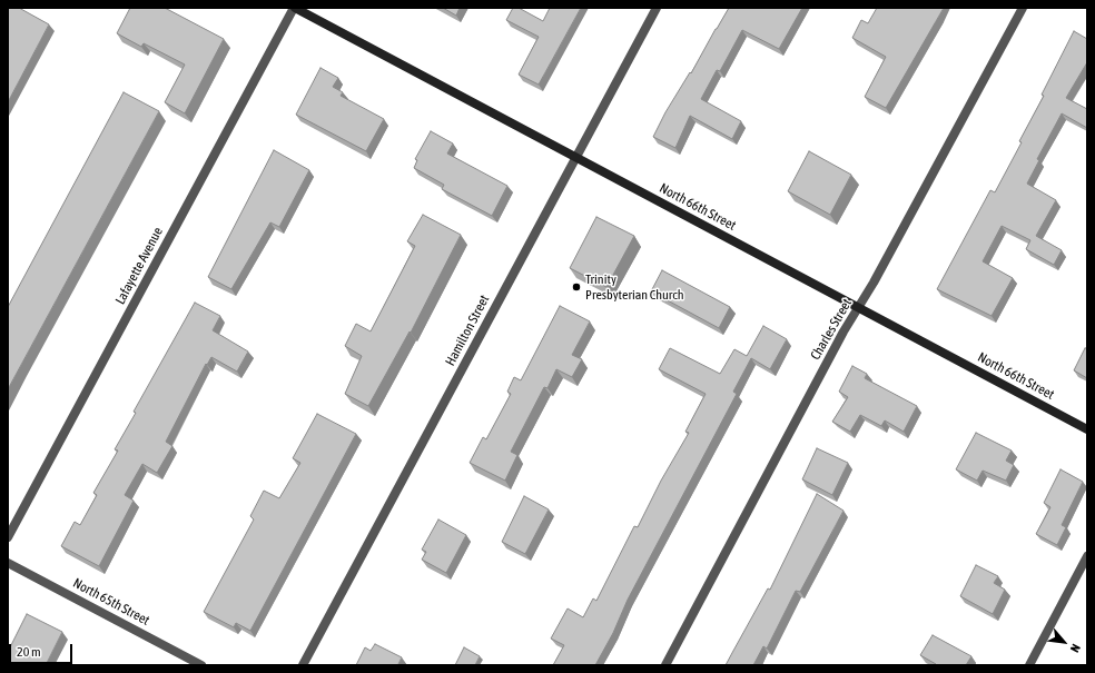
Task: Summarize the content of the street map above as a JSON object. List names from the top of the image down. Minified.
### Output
{"streets":{"street":["North 66th Street","Lafayette Avenue","Charles Street","Hamilton Street","North 65th Street"]},"crossings":[["North 66th Street","Lafayette Avenue"],["North 66th Street","Charles Street"],["North 66th Street","Hamilton Street"]],"places":["Trinity Presbyterian Church"],"scale_bar":"20 m","north":"bottom right"}
